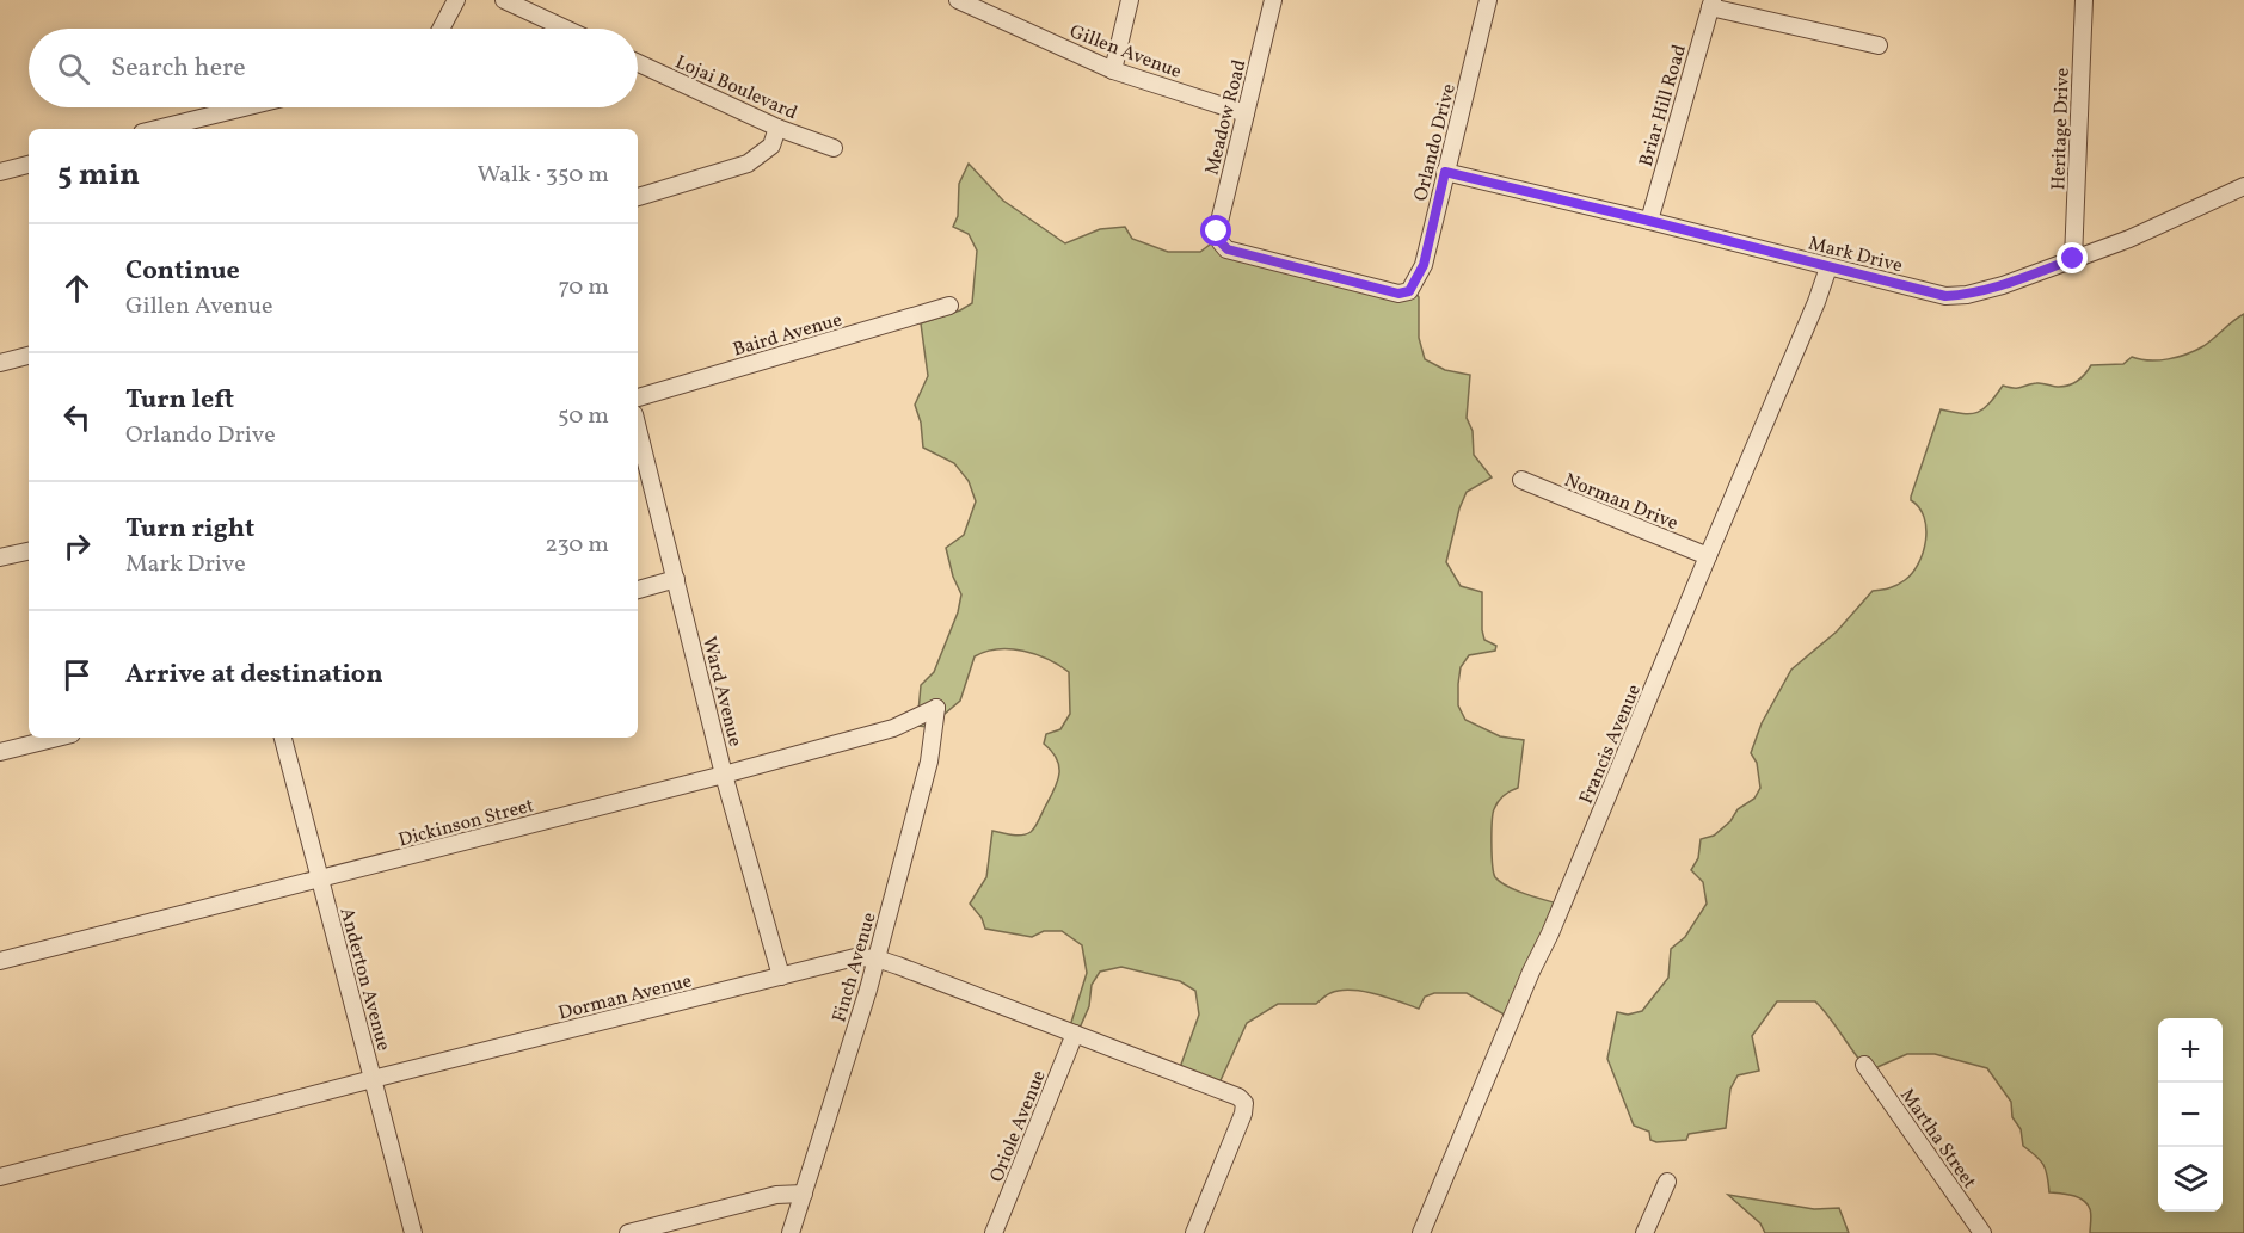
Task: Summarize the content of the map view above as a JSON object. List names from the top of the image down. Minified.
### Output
{"streets":{"street":["Gillen Avenue","Lojai Boulevard","Briar Hill Road","Meadow Road","Heritage Drive","Orlando Drive","Mark Drive","Baird Avenue","Norman Drive","Ward Avenue","Francis Avenue","Dickinson Street","Finch Avenue","Anderton Avenue","Dorman Avenue","Oriole Avenue","Martha Street"]},"crossings":[["Gillen Avenue","Meadow Road"],["Briar Hill Road","Mark Drive"],["Meadow Road","Orlando Drive"],["Heritage Drive","Mark Drive"],["Orlando Drive","Mark Drive"],["Mark Drive","Francis Avenue"],["Norman Drive","Francis Avenue"],["Ward Avenue","Dickinson Street"],["Ward Avenue","Dorman Avenue"],["Dickinson Street","Finch Avenue"],["Dickinson Street","Anderton Avenue"],["Finch Avenue","Dorman Avenue"],["Anderton Avenue","Dorman Avenue"],["Dorman Avenue","Oriole Avenue"]],"page":{"search":"Search here","heading":["5 min","Walk · 350 m"],"list":[["Continue","Gillen Avenue","70 m"],["Turn left","Orlando Drive","50 m"],["Turn right","Mark Drive","230 m"],"Arrive at destination"],"map_buttons":["+","−"]}}
